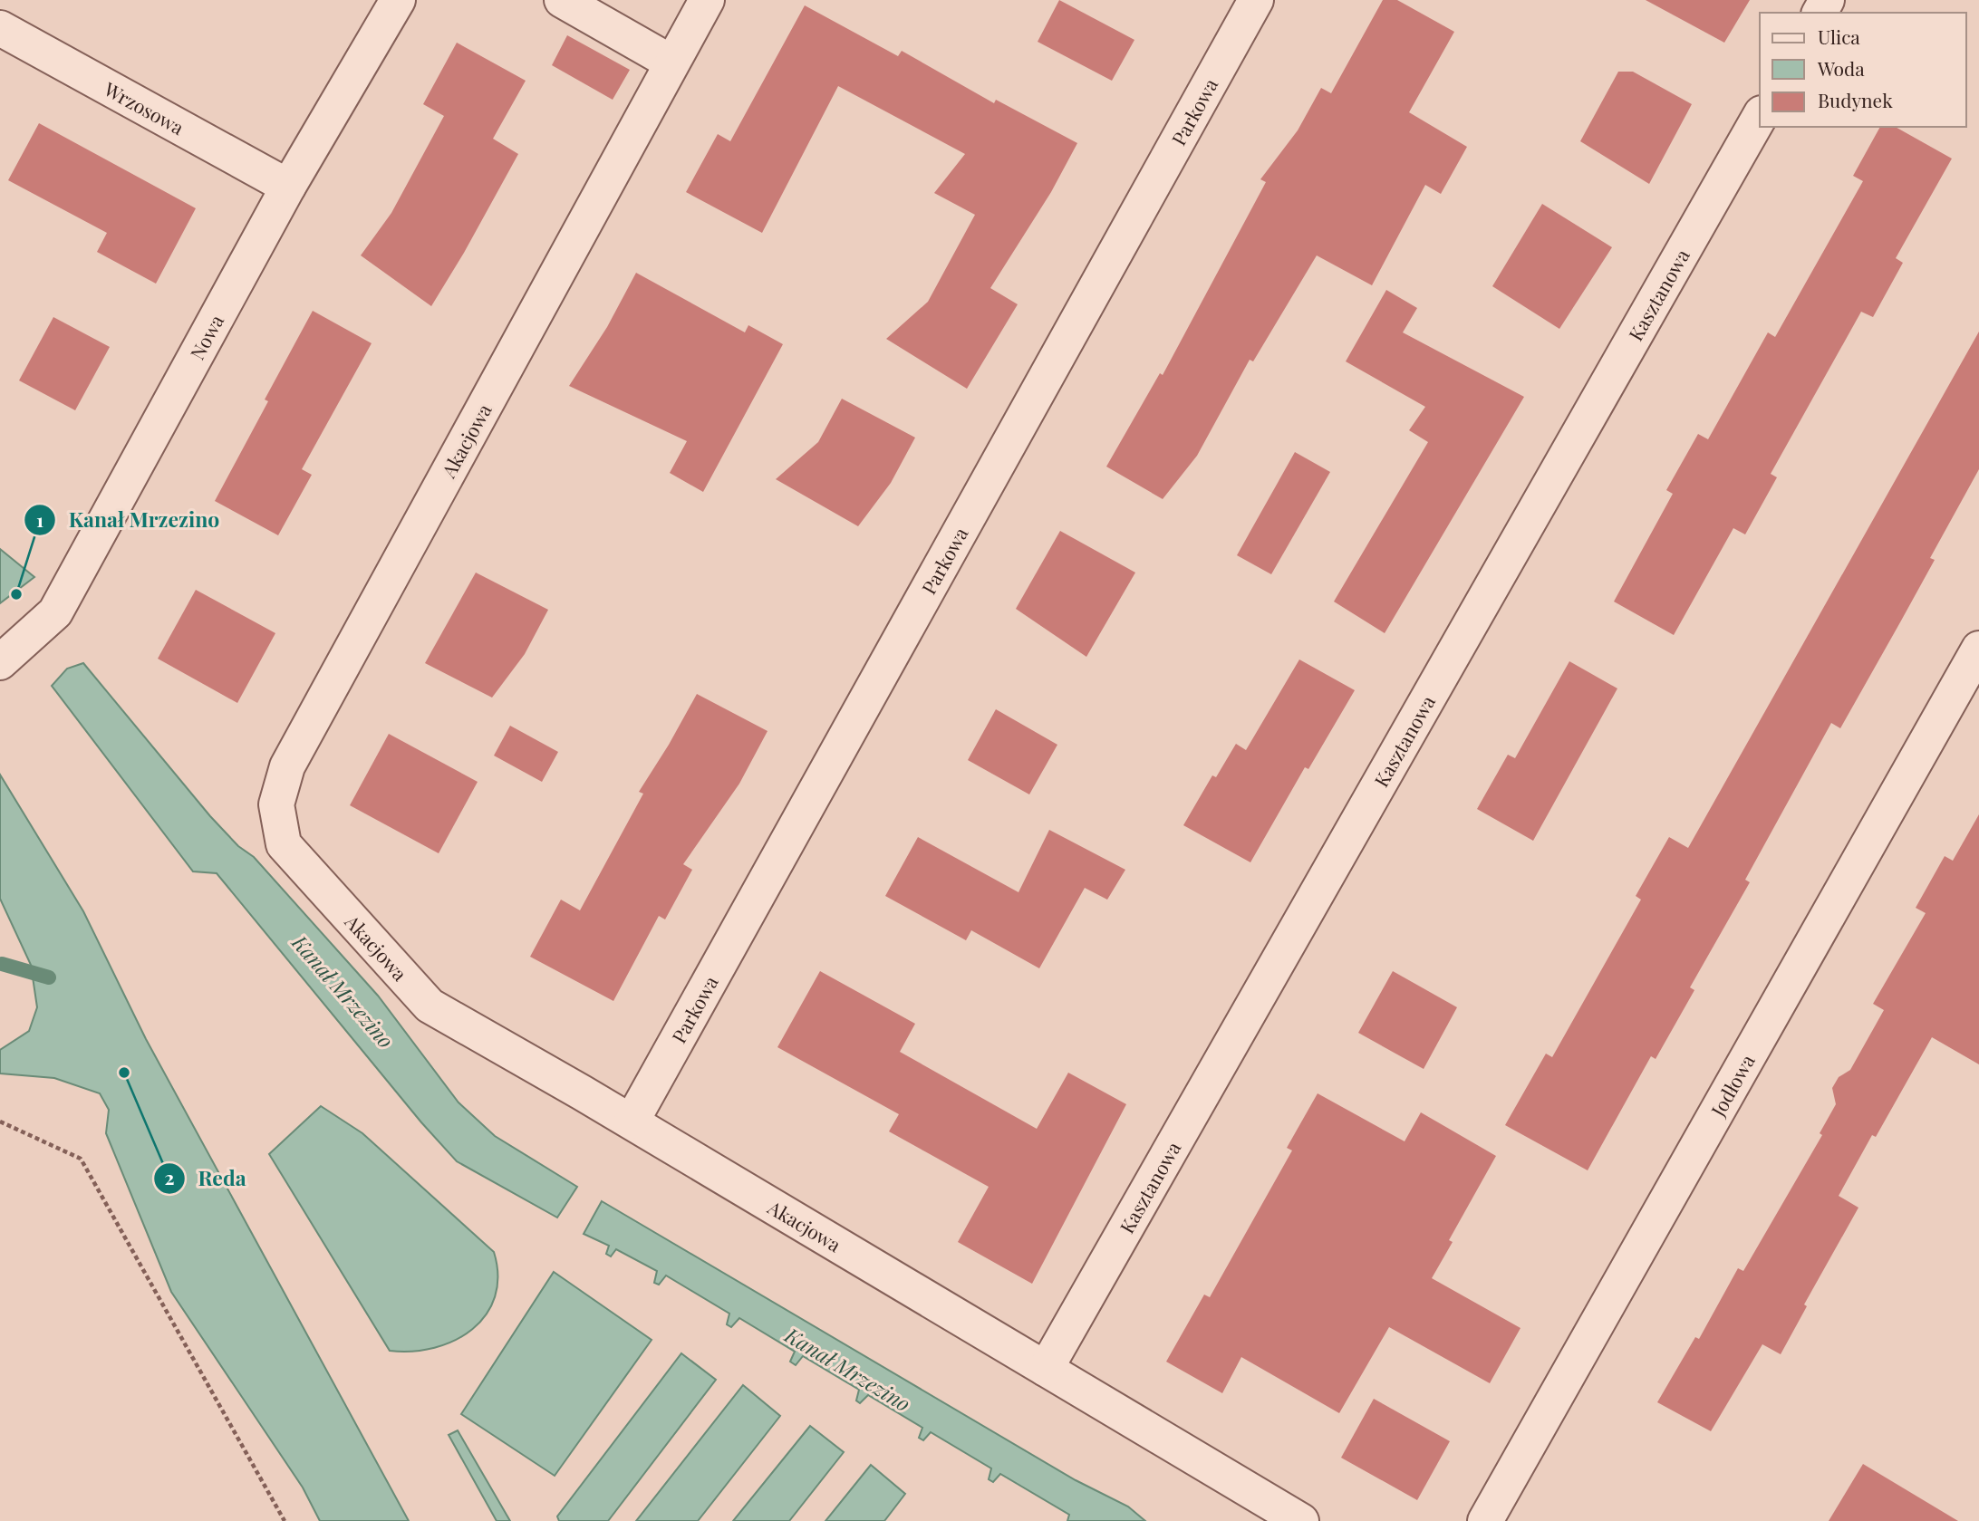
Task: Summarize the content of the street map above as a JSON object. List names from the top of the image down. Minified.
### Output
{"streets":{"street":["Wrzosowa","Parkowa","Kasztanowa","Nowa","Akacjowa","Jodłowa"]},"crossings":[["Wrzosowa","Nowa"],["Parkowa","Akacjowa"],["Kasztanowa","Akacjowa"]],"water":["Kanał Mrzezino"],"places":["Kanał Mrzezino","Reda"],"legend":["Ulica","Woda","Budynek"]}
